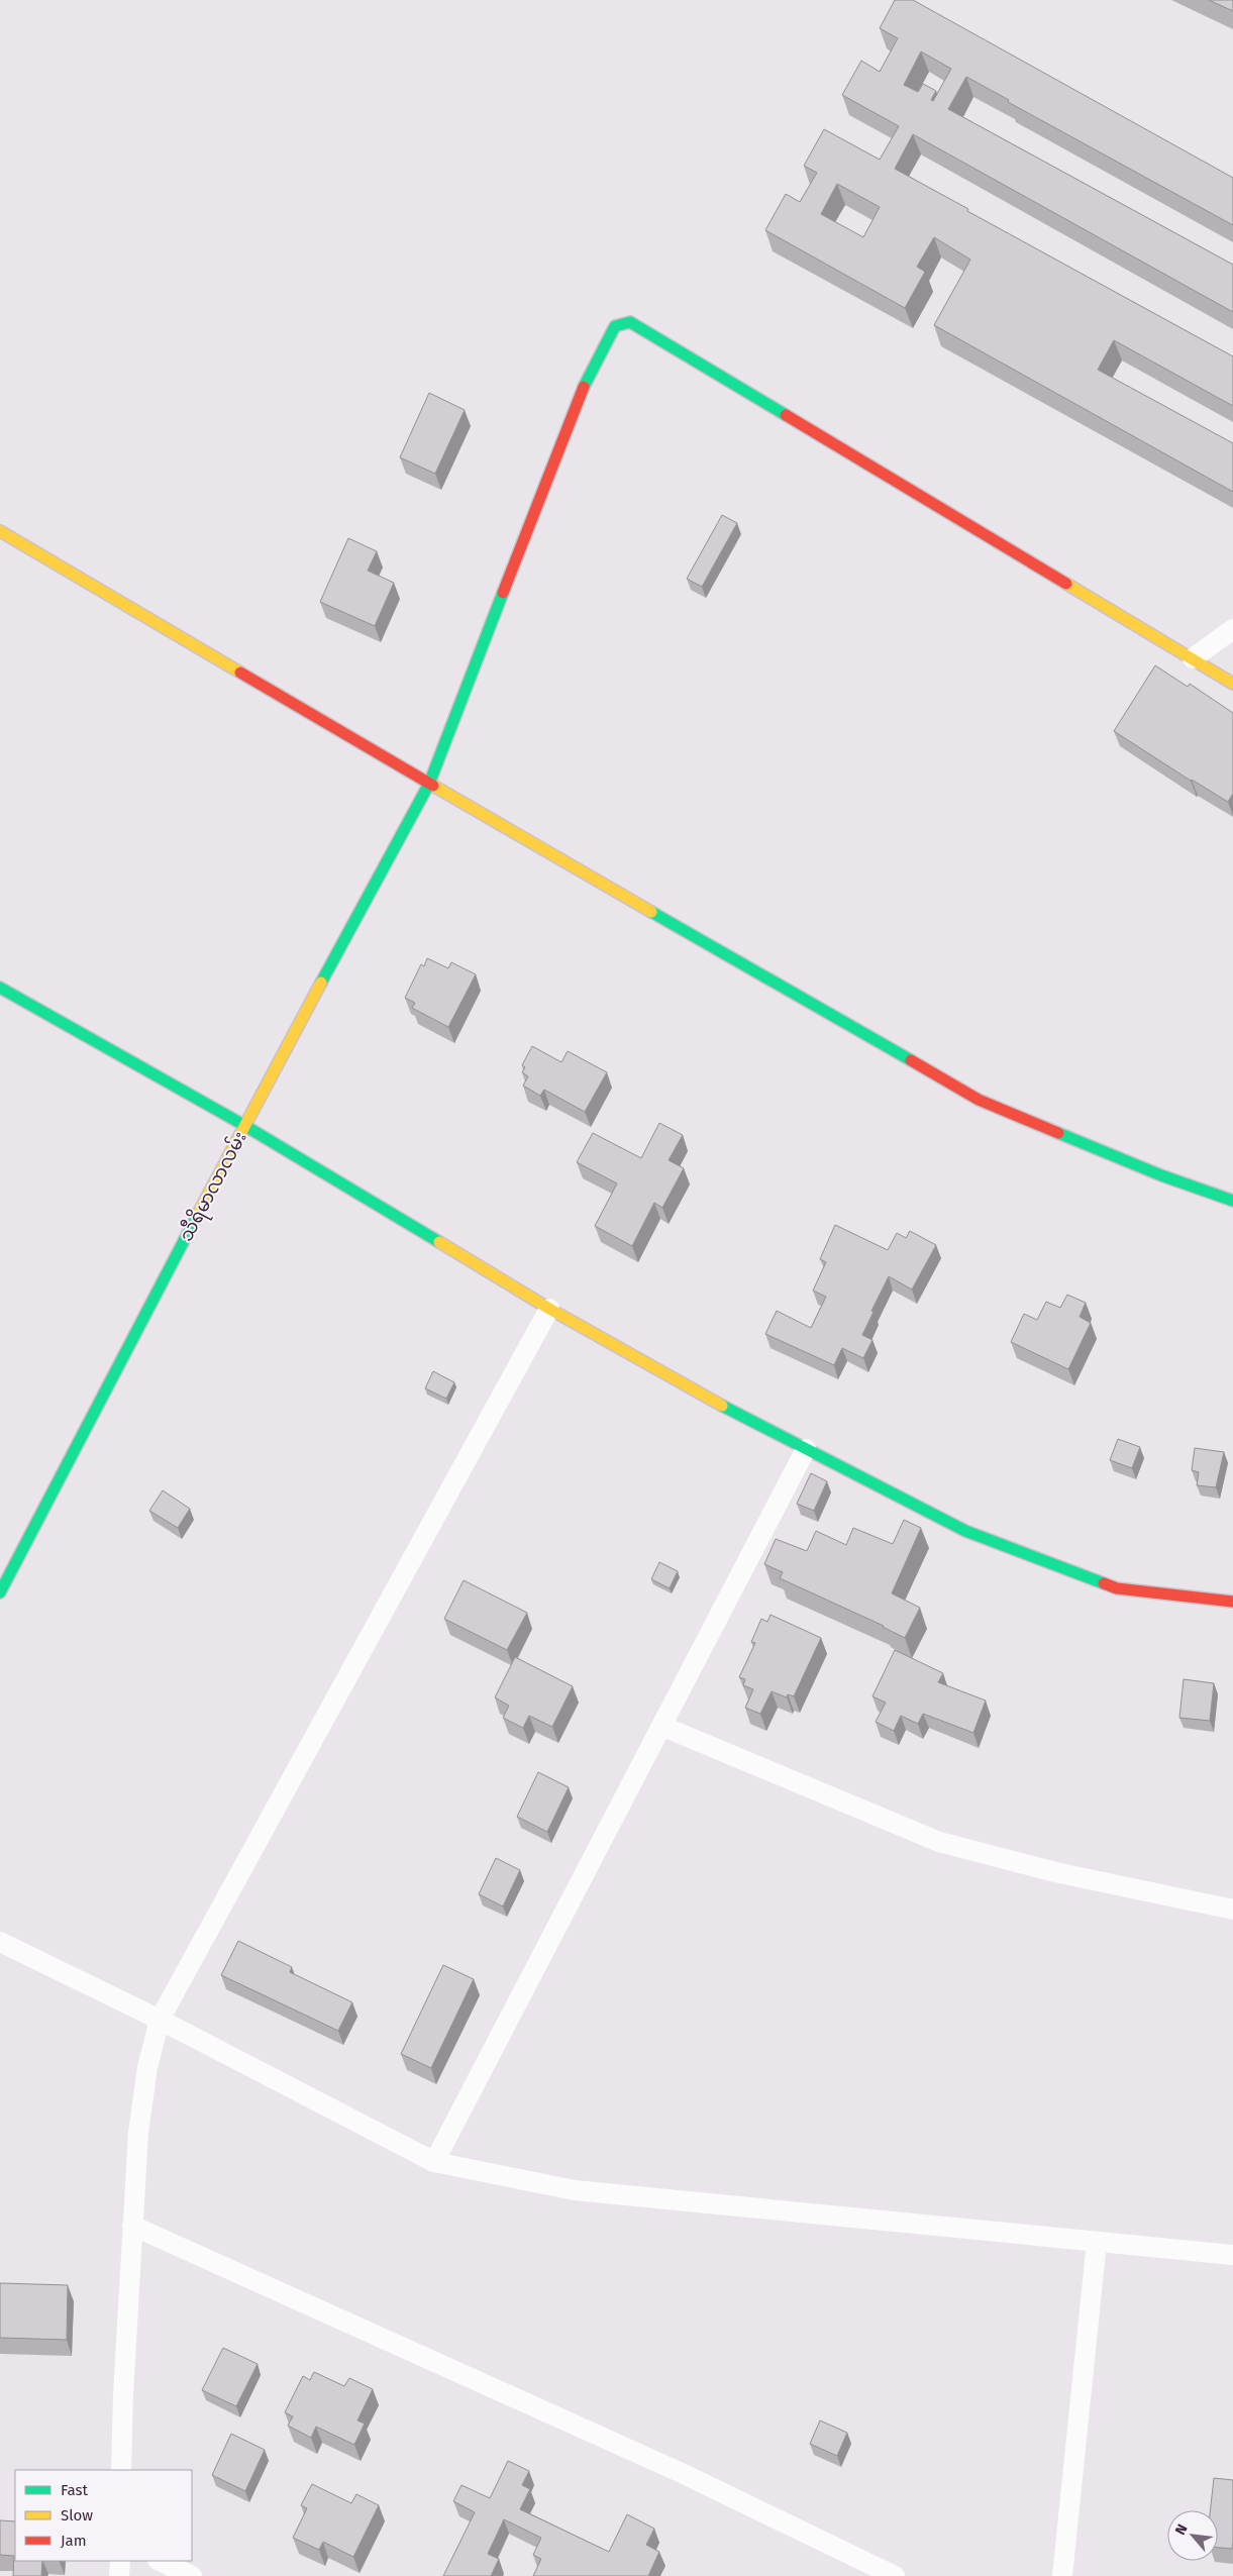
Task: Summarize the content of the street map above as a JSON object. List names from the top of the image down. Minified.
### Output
{"streets":{"street":["သီရိမာလာလမ်း"]},"legend":["Fast","Slow","Jam"],"north":"top left"}
